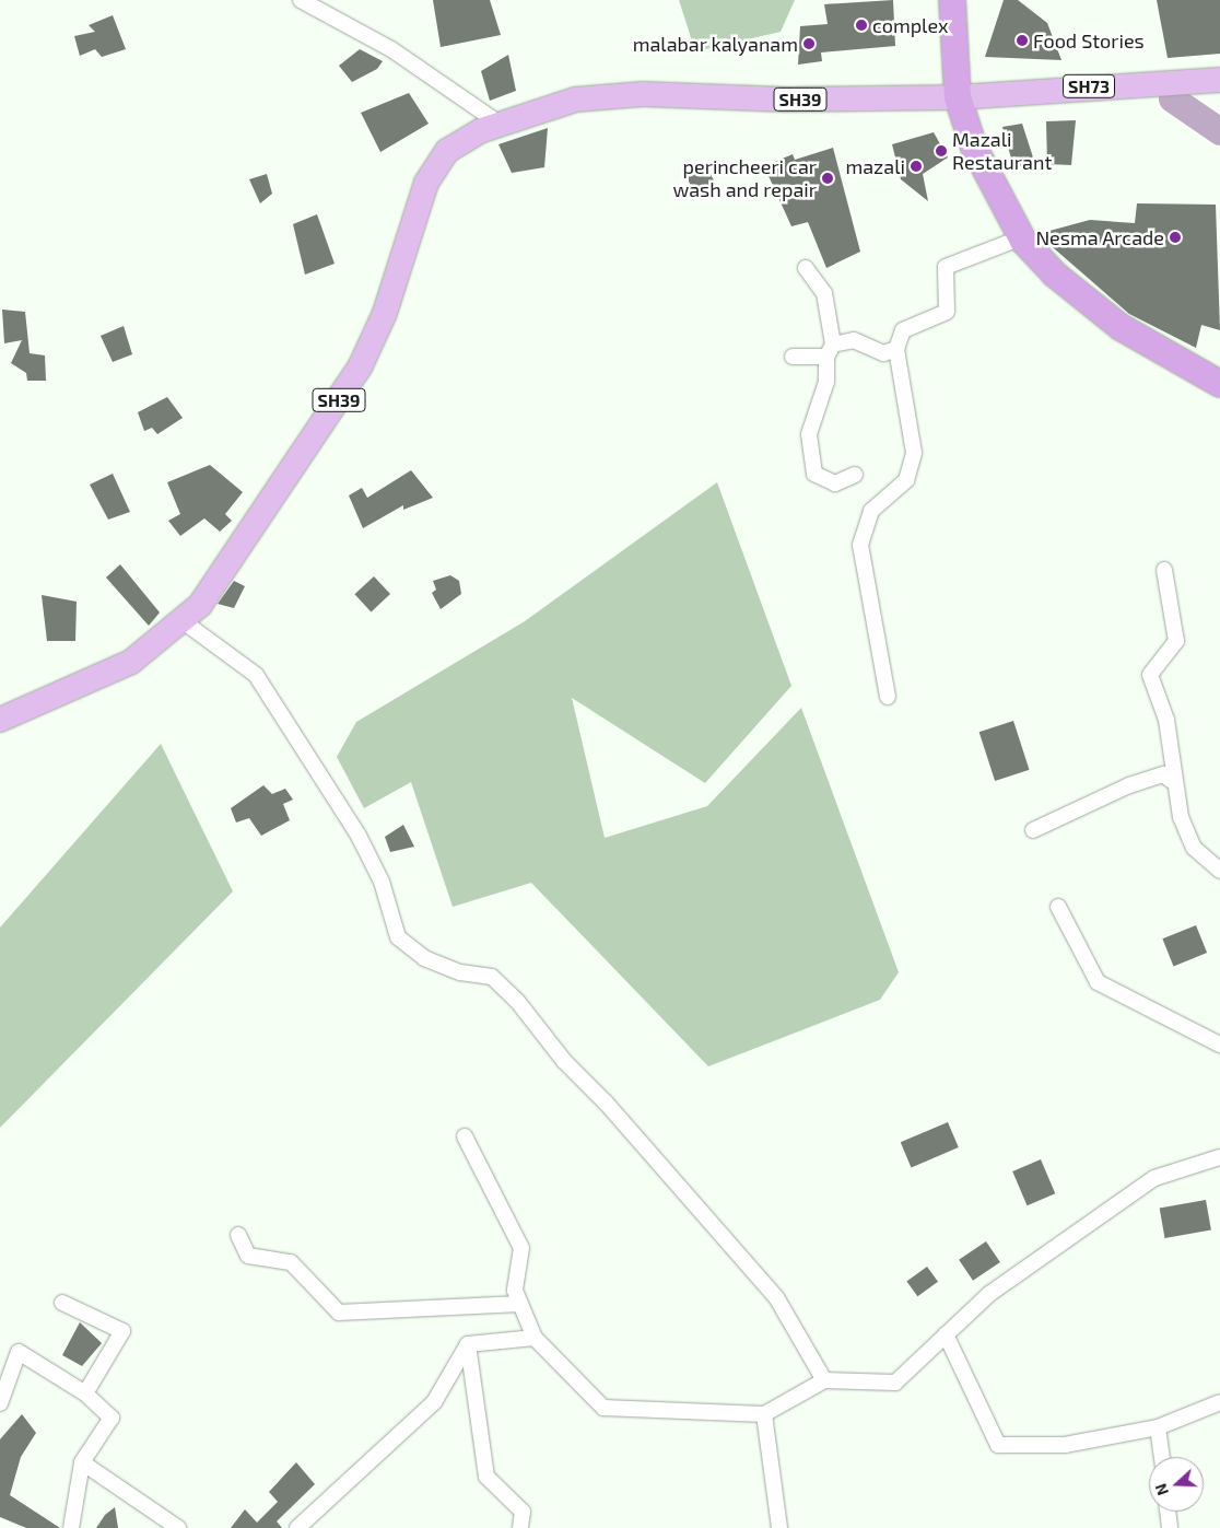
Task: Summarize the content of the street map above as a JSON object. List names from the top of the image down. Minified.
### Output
{"streets":{"main road":["SH73","SH39"]},"crossings":[["SH73","SH39"]],"places":["complex","Food Stories","malabar kalyanam","Mazali Restaurant","mazali","perincheeri car wash and repair","Nesma Arcade"],"north":"left"}
